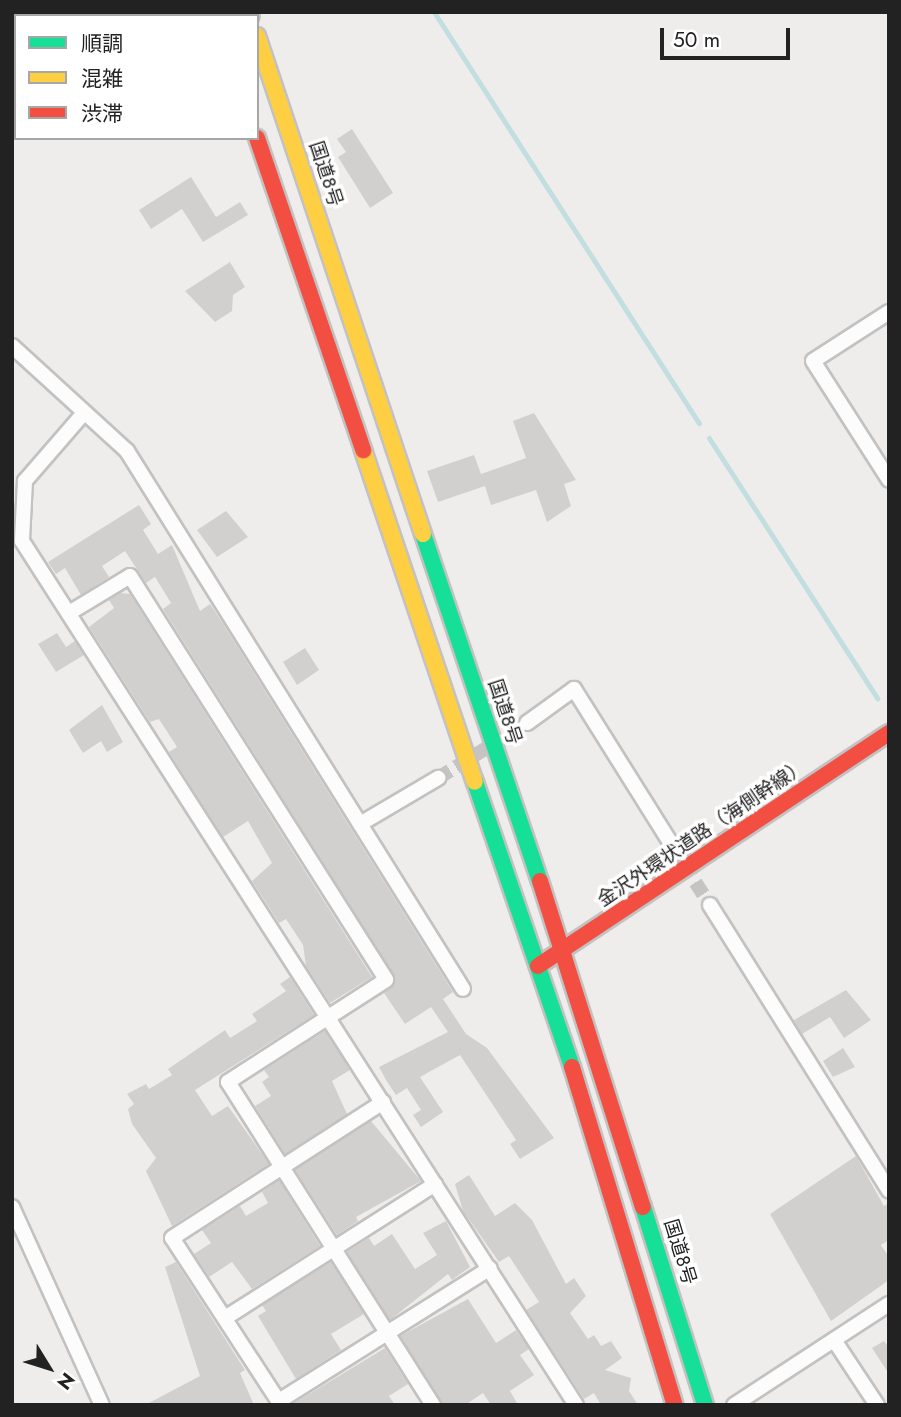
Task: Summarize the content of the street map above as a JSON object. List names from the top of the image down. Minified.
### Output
{"streets":{"main road":["国道8号","金沢外環状道路（海側幹線）"]},"crossings":[["国道8号","金沢外環状道路（海側幹線）"]],"legend":["順調","混雑","渋滞"],"scale_bar":"50 m","north":"bottom right"}
